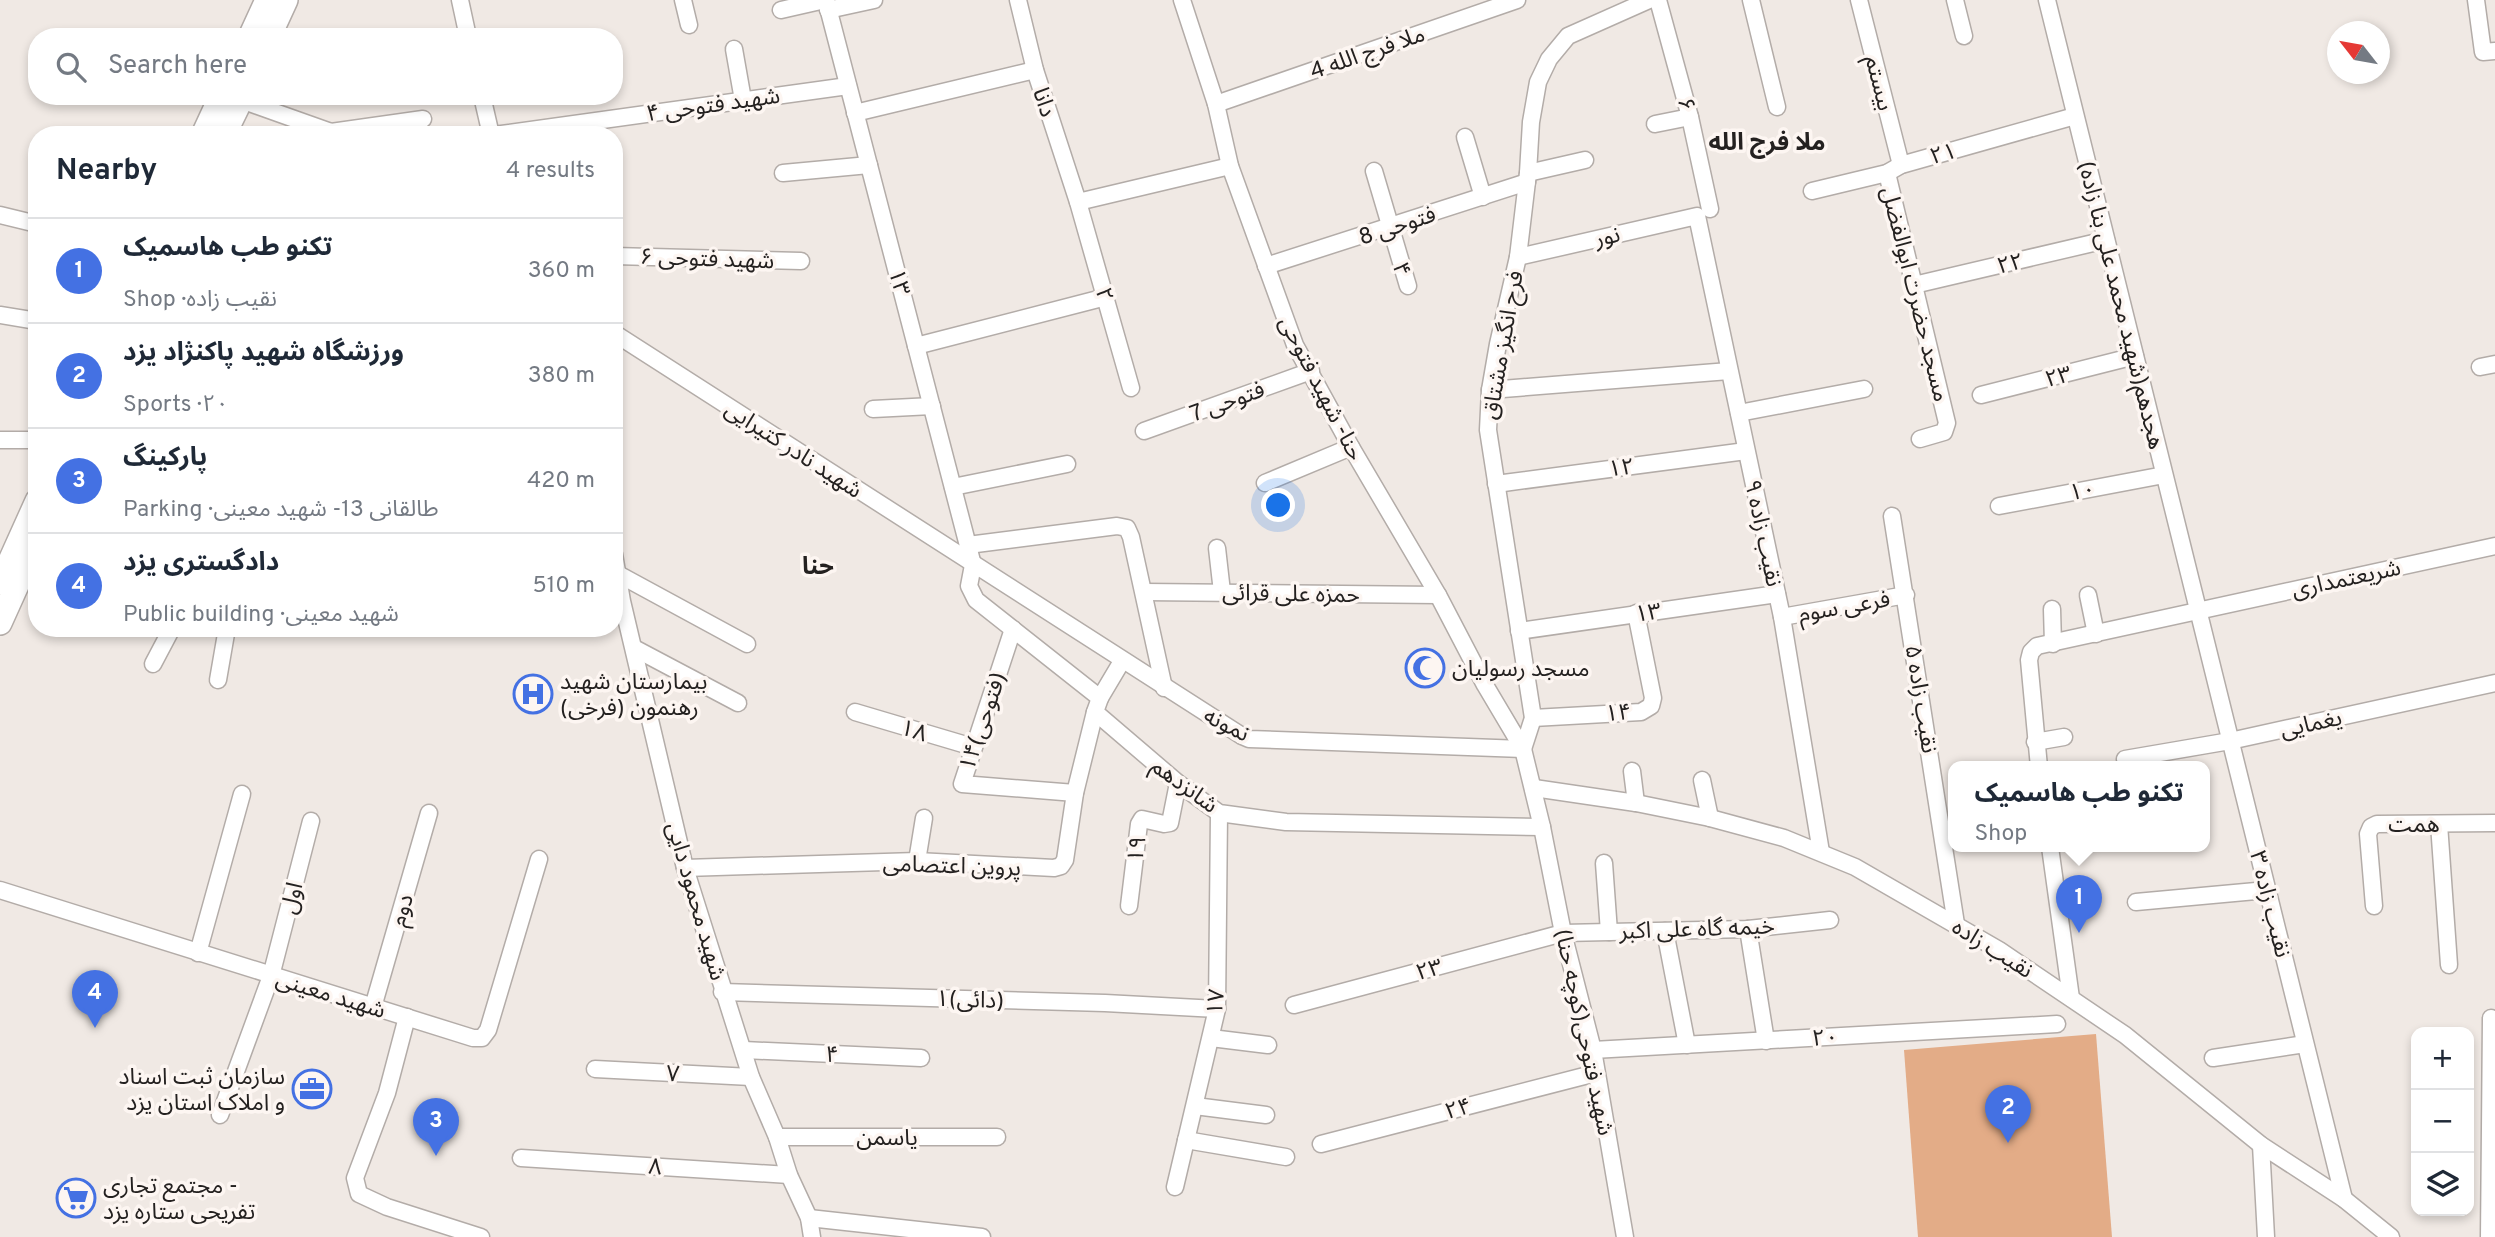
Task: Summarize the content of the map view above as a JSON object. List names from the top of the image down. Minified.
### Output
{"streets":{"street":["4 ملا فرج الله","بیستم","دانا","شهید فتوحی ۴","۶","۲۱","فتوحی 8","نور","شهید فتوحی ۶","۲۲","۴","۱۳","۲","مسجد حضرت ابوالفضل","هجدهم(شهید محمد علی بنا زاده)","فرح انگیز مشتاق","۲۳","حنا- شهید فتوحی","فتوحی 7","شهید نادر کتیرایی","۱۲","۱۰","نقیب زاده ۹","شریعتمداری","حمزه علی قرائی","فرعی سوم","نقیب زاده ۵","۱۴","۱۴(فتوحی)","یغمایی","نمونه","۱۸","شانزدهم","همت","۱۹","پروین اعتصامی","اول","شهید محمود دایی","نقیب زاده ۳","دوم","خیمه گاه علی اکبر","نقیب زاده","شهید معینی","۱(دائی)","۱۷","(کوچه حنا)شهید فتوحی","۲۰","۷","۲۴","یاسمن","۸"]},"crossings":[["4 ملا فرج الله","حنا- شهید فتوحی"],["بیستم","۲۱"],["بیستم","مسجد حضرت ابوالفضل"],["دانا","۲"],["شهید فتوحی ۴","۱۳"],["۶","نور"],["۶","نقیب زاده ۹"],["۲۱","مسجد حضرت ابوالفضل"],["۲۱","هجدهم(شهید محمد علی بنا زاده)"],["فتوحی 8","۴"],["فتوحی 8","فرح انگیز مشتاق"],["فتوحی 8","حنا- شهید فتوحی"],["نور","فرح انگیز مشتاق"],["نور","نقیب زاده ۹"],["۲۲","مسجد حضرت ابوالفضل"],["۲۲","هجدهم(شهید محمد علی بنا زاده)"],["۴","شهید محمود دایی"],["۱۳","فرح انگیز مشتاق"],["۱۳","شهید نادر کتیرایی"],["۱۳","نقیب زاده ۹"],["۱۳","۱۴"],["۱۳","نمونه"],["۱۳","شانزدهم"],["هجدهم(شهید محمد علی بنا زاده)","۲۳"],["هجدهم(شهید محمد علی بنا زاده)","۱۰"],["هجدهم(شهید محمد علی بنا زاده)","شریعتمداری"],["هجدهم(شهید محمد علی بنا زاده)","نقیب زاده ۳"],["فرح انگیز مشتاق","حنا- شهید فتوحی"],["فرح انگیز مشتاق","۱۲"],["فرح انگیز مشتاق","۱۴"],["فرح انگیز مشتاق","نمونه"],["۲۳","خیمه گاه علی اکبر"],["۲۳","(کوچه حنا)شهید فتوحی"],["حنا- شهید فتوحی","فتوحی 7"],["حنا- شهید فتوحی","حمزه علی قرائی"],["حنا- شهید فتوحی","نمونه"],["حنا- شهید فتوحی","نقیب زاده"],["حنا- شهید فتوحی","(کوچه حنا)شهید فتوحی"],["شهید نادر کتیرایی","نمونه"],["شهید نادر کتیرایی","شانزدهم"],["۱۲","نقیب زاده ۹"],["نقیب زاده ۹","فرعی سوم"],["نقیب زاده ۹","نقیب زاده"],["شریعتمداری","نقیب زاده ۳"],["فرعی سوم","نقیب زاده ۵"],["نقیب زاده ۵","نقیب زاده"],["۱۴(فتوحی)","۱۸"],["۱۴(فتوحی)","شانزدهم"],["۱۴(فتوحی)","پروین اعتصامی"],["یغمایی","نقیب زاده ۳"],["نمونه","شانزدهم"],["نمونه","پروین اعتصامی"],["شانزدهم","۱۹"],["شانزدهم","پروین اعتصامی"],["شانزدهم","۱۷"],["شانزدهم","(کوچه حنا)شهید فتوحی"],["پروین اعتصامی","شهید محمود دایی"],["اول","شهید معینی"],["شهید محمود دایی","۱(دائی)"],["شهید محمود دایی","۷"],["شهید محمود دایی","یاسمن"],["شهید محمود دایی","۸"],["نقیب زاده ۳","نقیب زاده"],["دوم","شهید معینی"],["خیمه گاه علی اکبر","(کوچه حنا)شهید فتوحی"],["نقیب زاده","(کوچه حنا)شهید فتوحی"],["۱(دائی)","۱۷"],["(کوچه حنا)شهید فتوحی","۲۰"],["(کوچه حنا)شهید فتوحی","۲۴"]],"districts":["ملا فرج الله","حنا"],"places":{"mosque":["مسجد رسولیان"],"hospital":["بیمارستان شهید رهنمون (فرخی)"],"office":["سازمان ثبت اسناد و املاک استان یزد"],"supermarket":["مجتمع تجاری - تفریحی ستاره یزد"]},"north":"top left","page":{"search":"Search here","heading":["Nearby","4 results"],"list":[{"mark":"1","name":"تکنو طب هاسمیک","note":"Shop · نقیب زاده","value":"360 m"},{"mark":"2","name":"ورزشگاه شهید پاکنژاد یزد","note":"Sports · ۲۰","value":"380 m"},{"mark":"3","name":"پارکینگ","note":"Parking · طالقانی 13- شهید معینی","value":"420 m"},{"mark":"4","name":"دادگستری یزد","note":"Public building · شهید معینی","value":"510 m"}],"popup":["تکنو طب هاسمیک","Shop"],"pins":["1","4","2","3"],"map_buttons":["+","−"]}}
